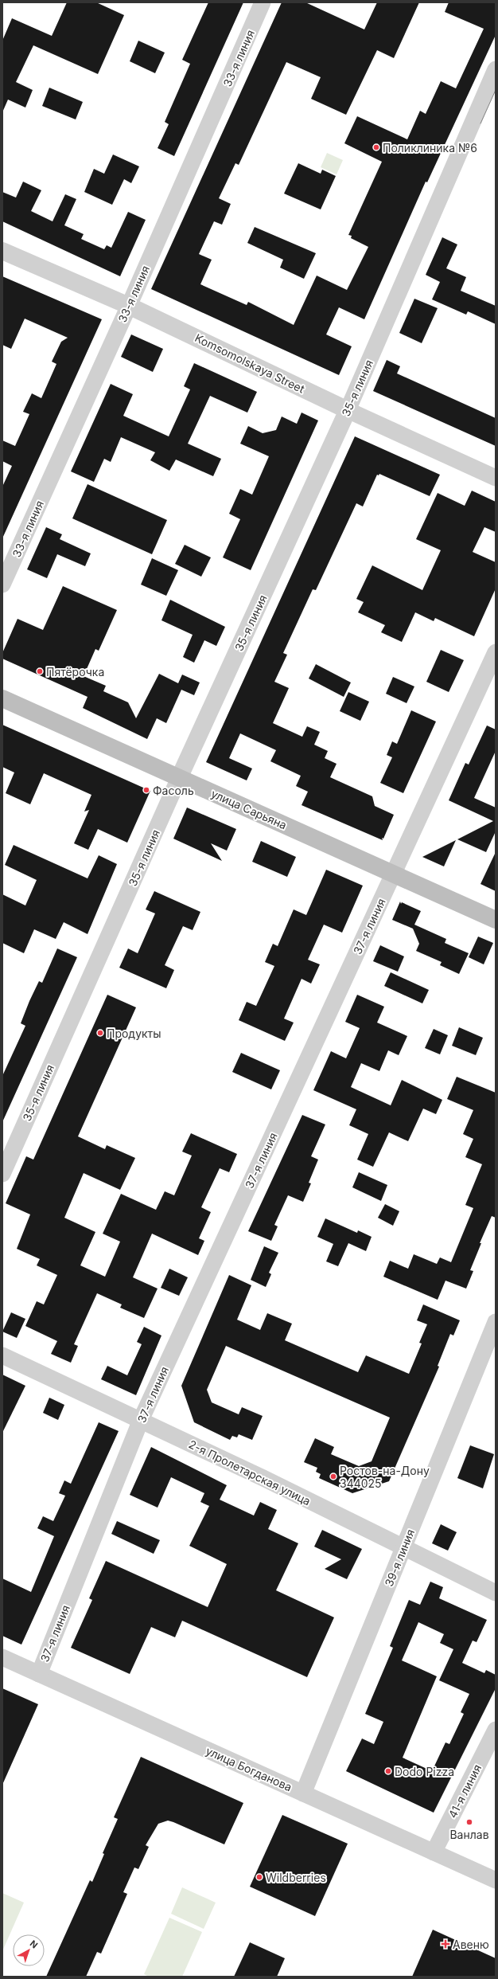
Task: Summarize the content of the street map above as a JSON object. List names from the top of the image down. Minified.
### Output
{"streets":{"main road":["улица Сарьяна"],"street":["33-я линия","Komsomolskaya Street","35-я линия","37-я линия","2-я Пролетарская улица","39-я линия","улица Богданова","41-я линия"]},"crossings":[["33-я линия","Komsomolskaya Street"],["Komsomolskaya Street","35-я линия"],["35-я линия","улица Сарьяна"],["улица Сарьяна","37-я линия"],["37-я линия","2-я Пролетарская улица"],["37-я линия","улица Богданова"],["2-я Пролетарская улица","39-я линия"],["39-я линия","улица Богданова"],["улица Богданова","41-я линия"]],"places":{"other":["Поликлиника №6","Пятёрочка","Фасоль","Продукты","Ростов-на-Дону 344025","Dodo Pizza","Ванлав","Wildberries"],"health":["Авеню"]},"north":"top right"}
